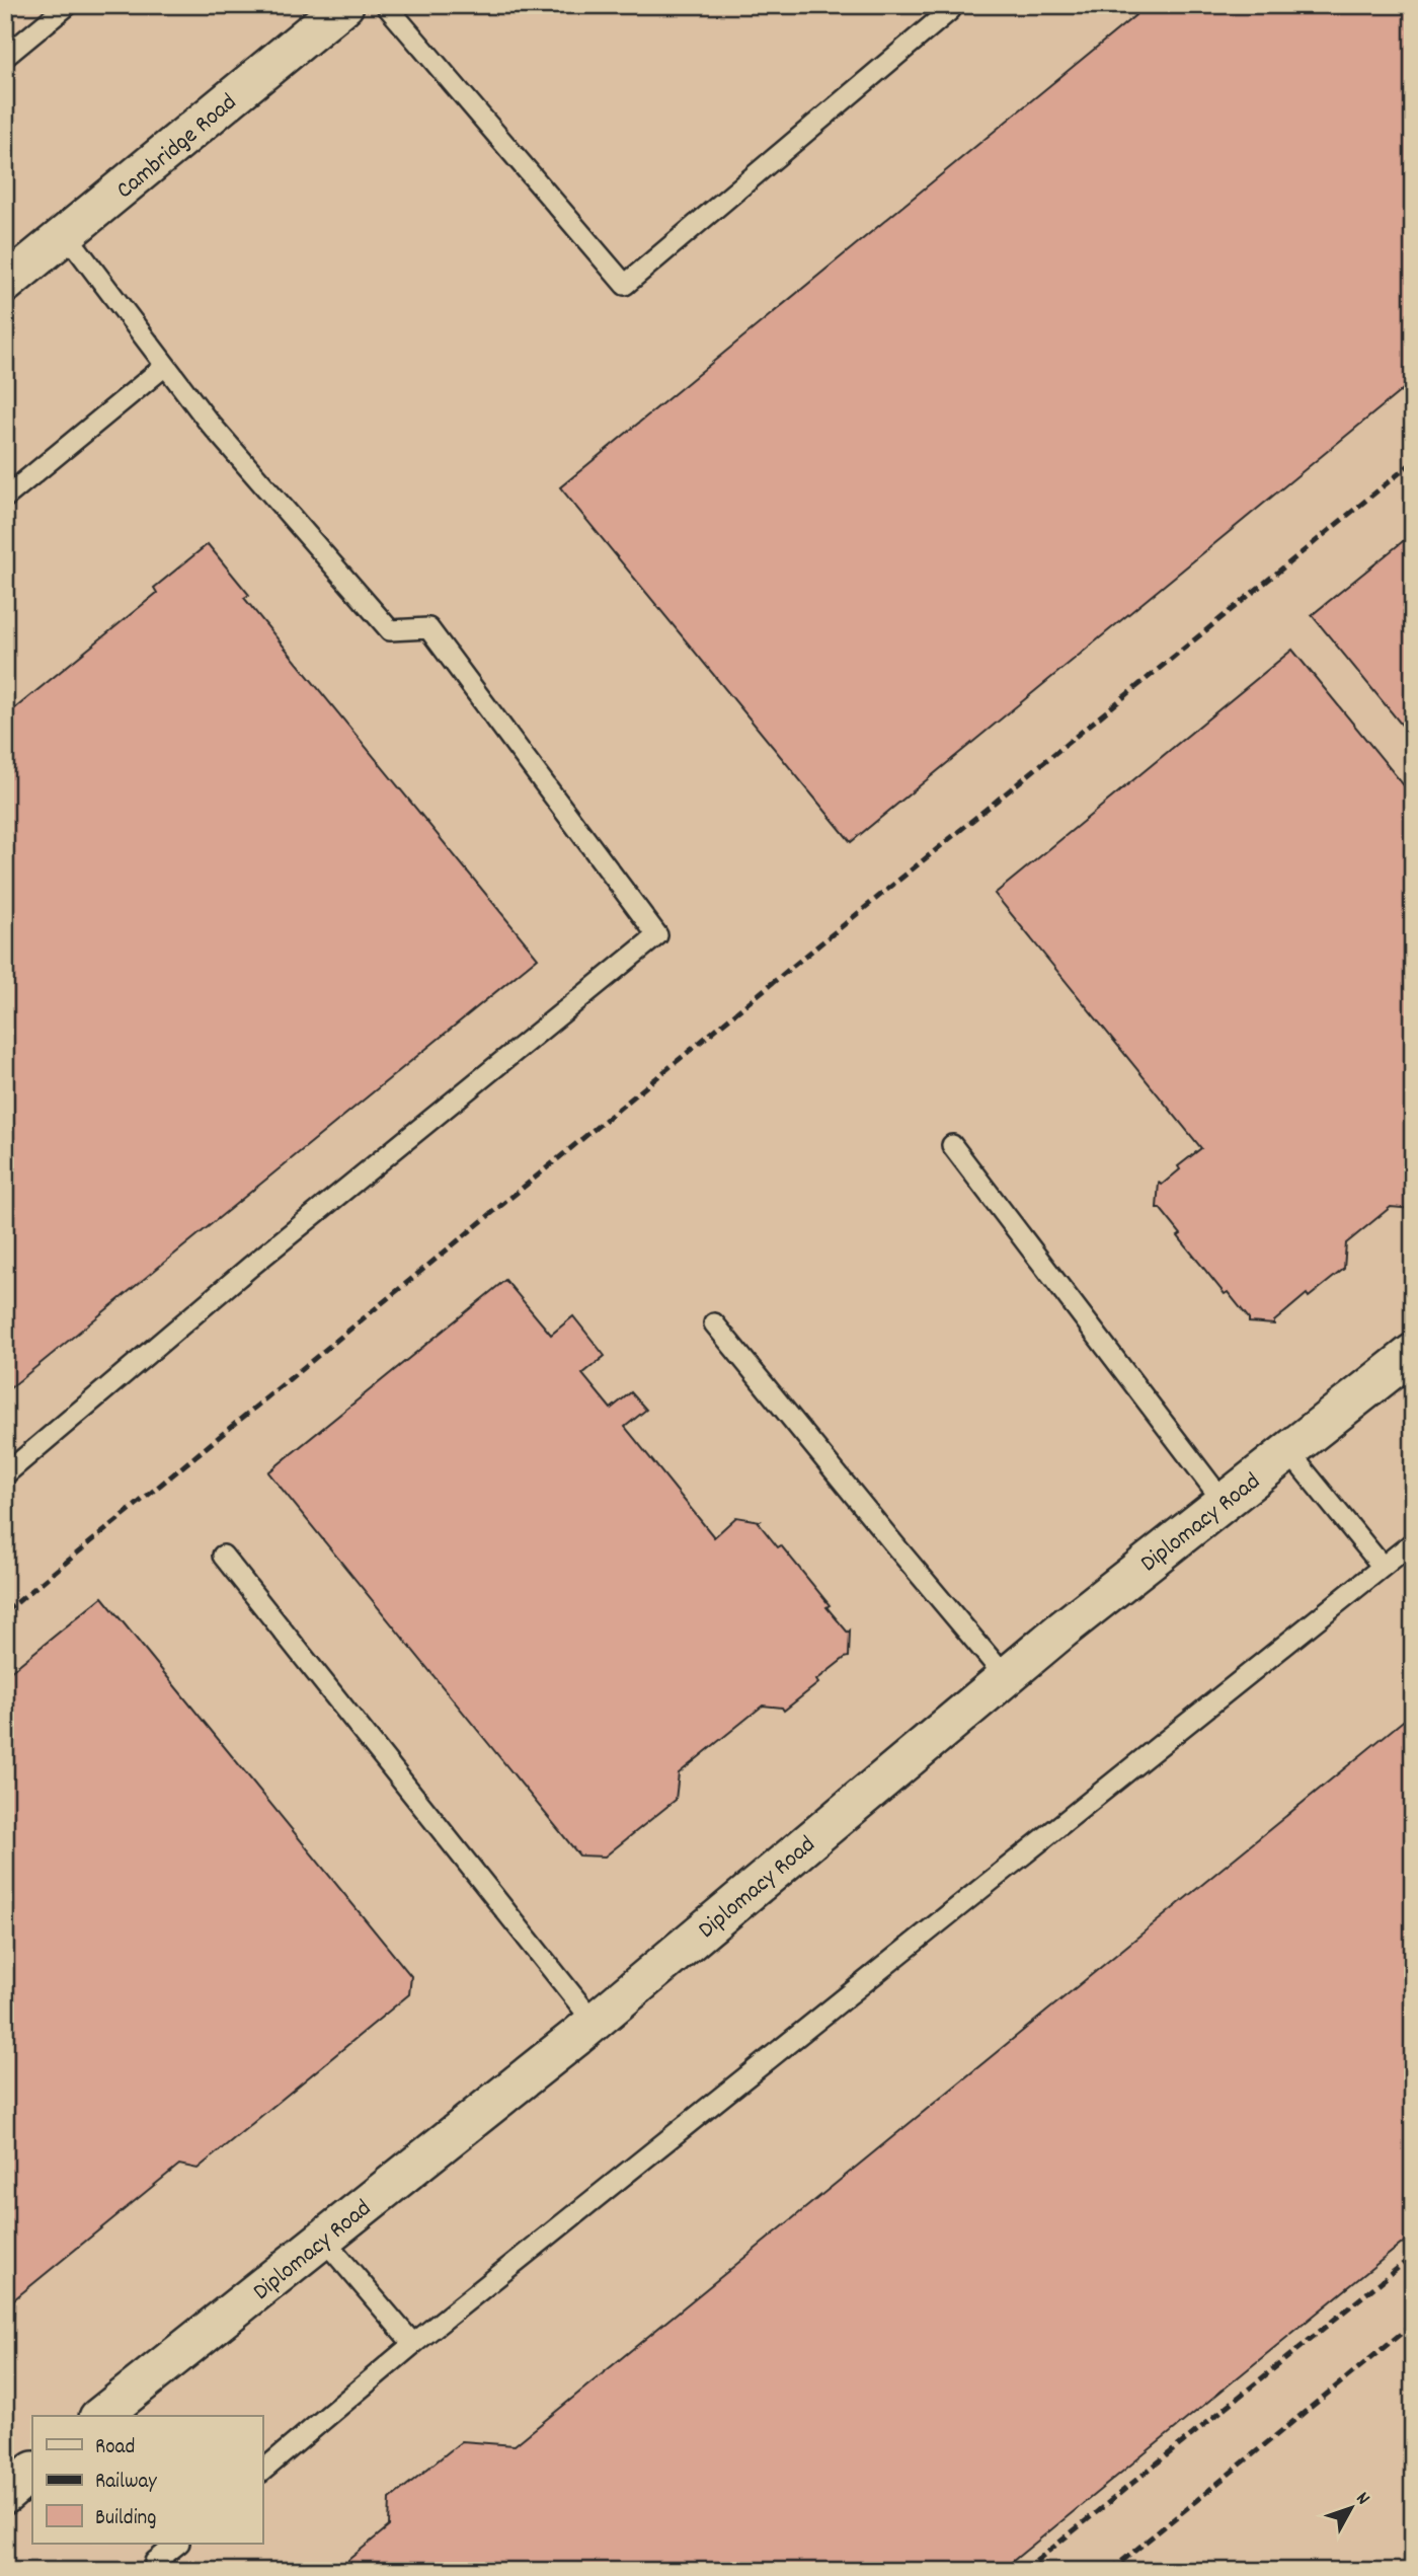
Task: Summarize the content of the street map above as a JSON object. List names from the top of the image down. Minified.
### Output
{"streets":{"street":["Cambridge Road","Diplomacy Road"]},"legend":["Road","Railway","Building"],"north":"top right"}
